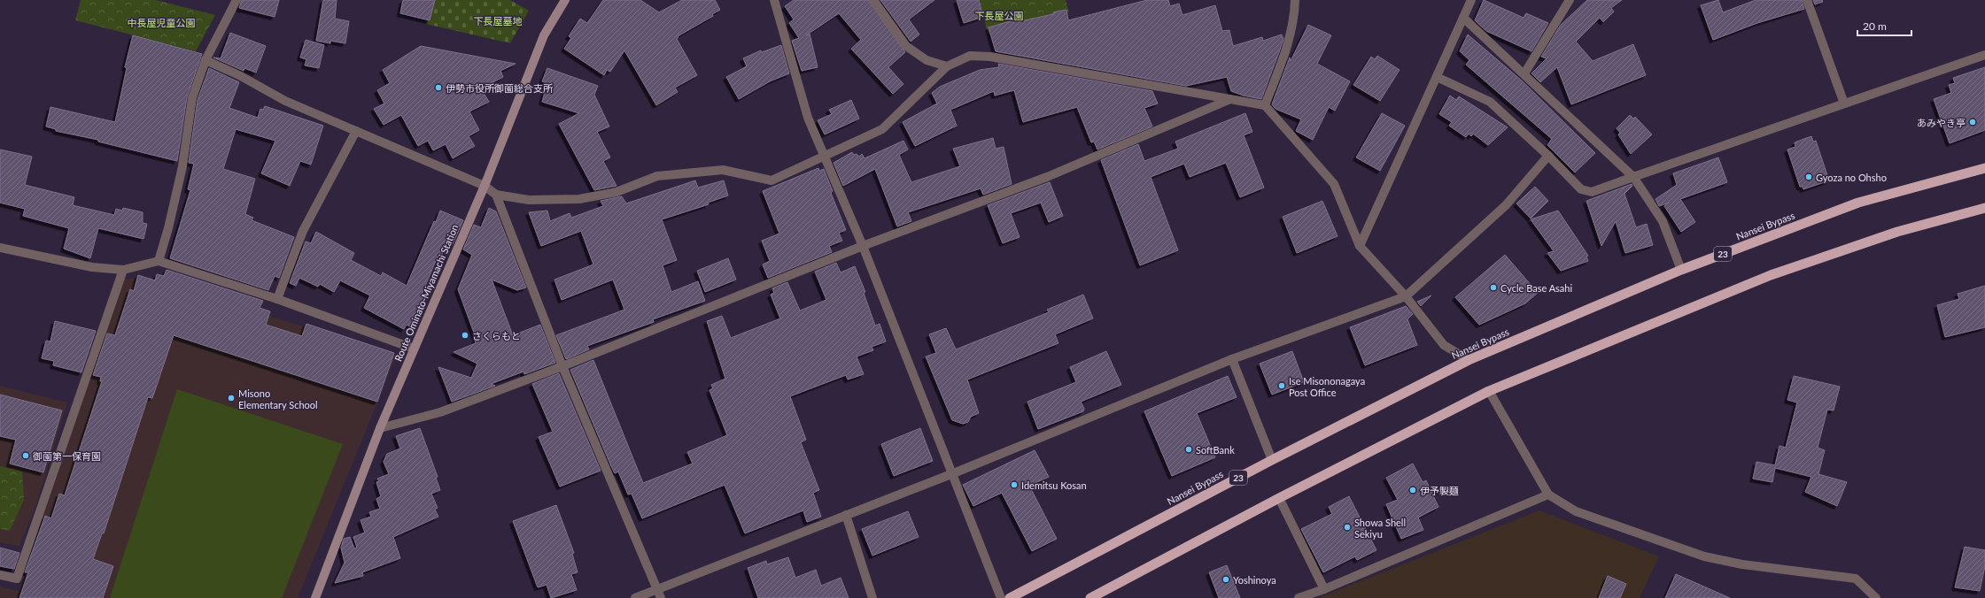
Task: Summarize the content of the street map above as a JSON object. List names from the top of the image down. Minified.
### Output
{"streets":{"highway":["Nansei Bypass","23"],"main road":["Route Ominato-Miyamachi Station"]},"parks":["下長屋公園","下長屋墓地","中長屋児童公園"],"places":["伊勢市役所御薗総合支所","あみやき亭","Gyoza no Ohsho","Cycle Base Asahi","さくらもと","Ise Misononagaya Post Office","Misono Elementary School","SoftBank","御薗第一保育園","Idemitsu Kosan","伊予製麺","Showa Shell Sekiyu","Yoshinoya"],"scale_bar":"20 m"}
